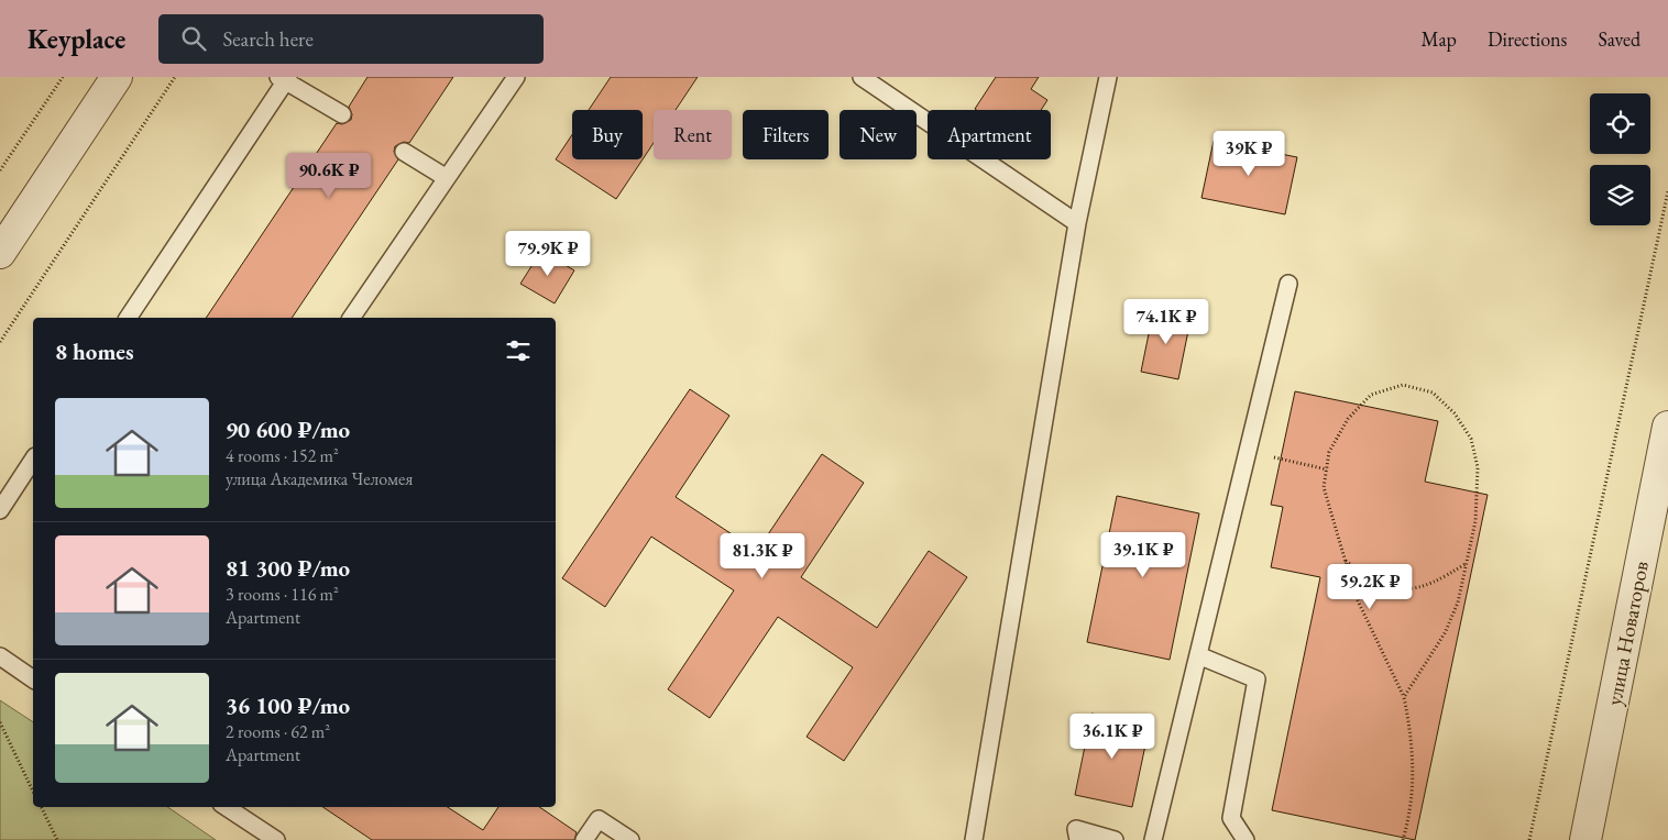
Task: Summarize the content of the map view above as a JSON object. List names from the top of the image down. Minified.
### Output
{"streets":{"street":["улица Новаторов"]},"page":{"header":"Keyplace","search":"Search here","nav":["Map","Directions","Saved"],"chip":["Buy","Rent","Filters","New","Apartment"],"price":["39K ₽","90.6K ₽","79.9K ₽","74.1K ₽","39.1K ₽","81.3K ₽","59.2K ₽","36.1K ₽"],"heading":"8 homes","list":[{"name":"90 600 ₽/mo","note":"4 rooms · 152 m² · улица Академика Челомея"},{"name":"81 300 ₽/mo","note":"3 rooms · 116 m² · Apartment"},{"name":"36 100 ₽/mo","note":"2 rooms · 62 m² · Apartment"}]}}
